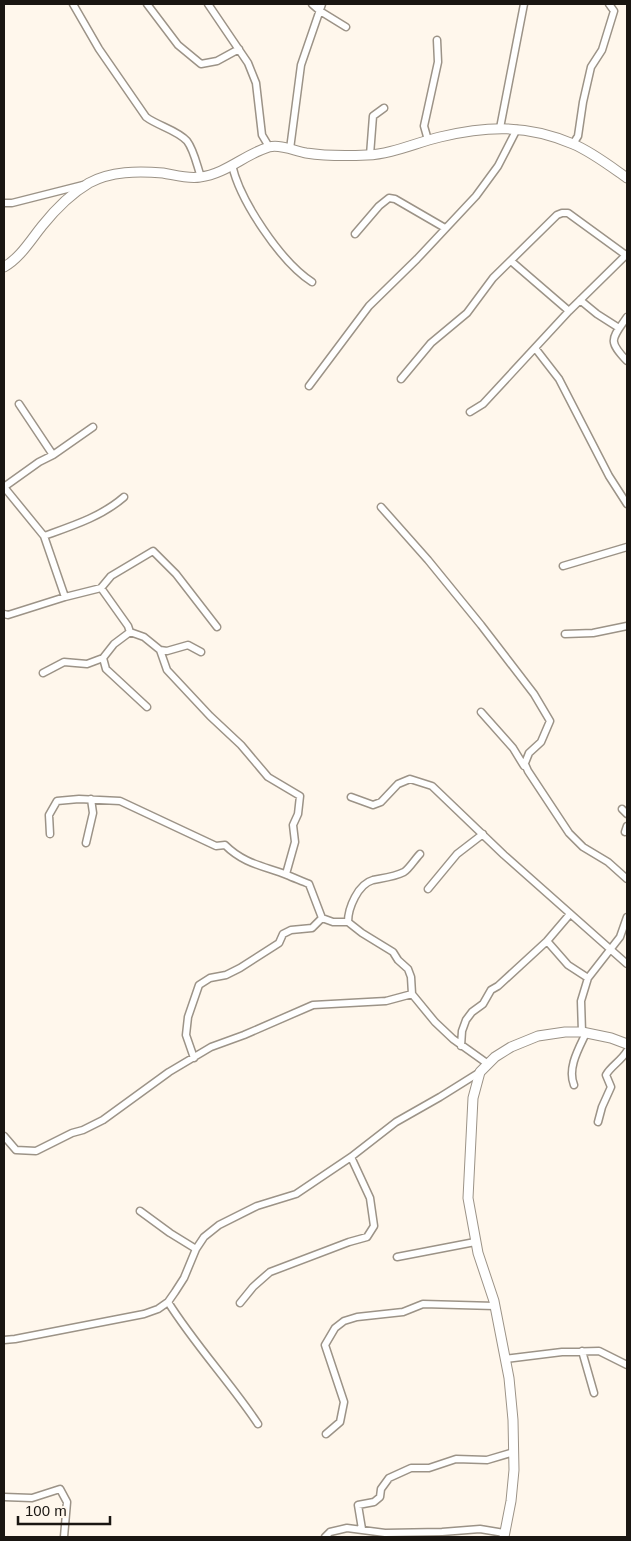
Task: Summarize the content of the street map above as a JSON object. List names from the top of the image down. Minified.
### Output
{"scale_bar":"100 m"}
